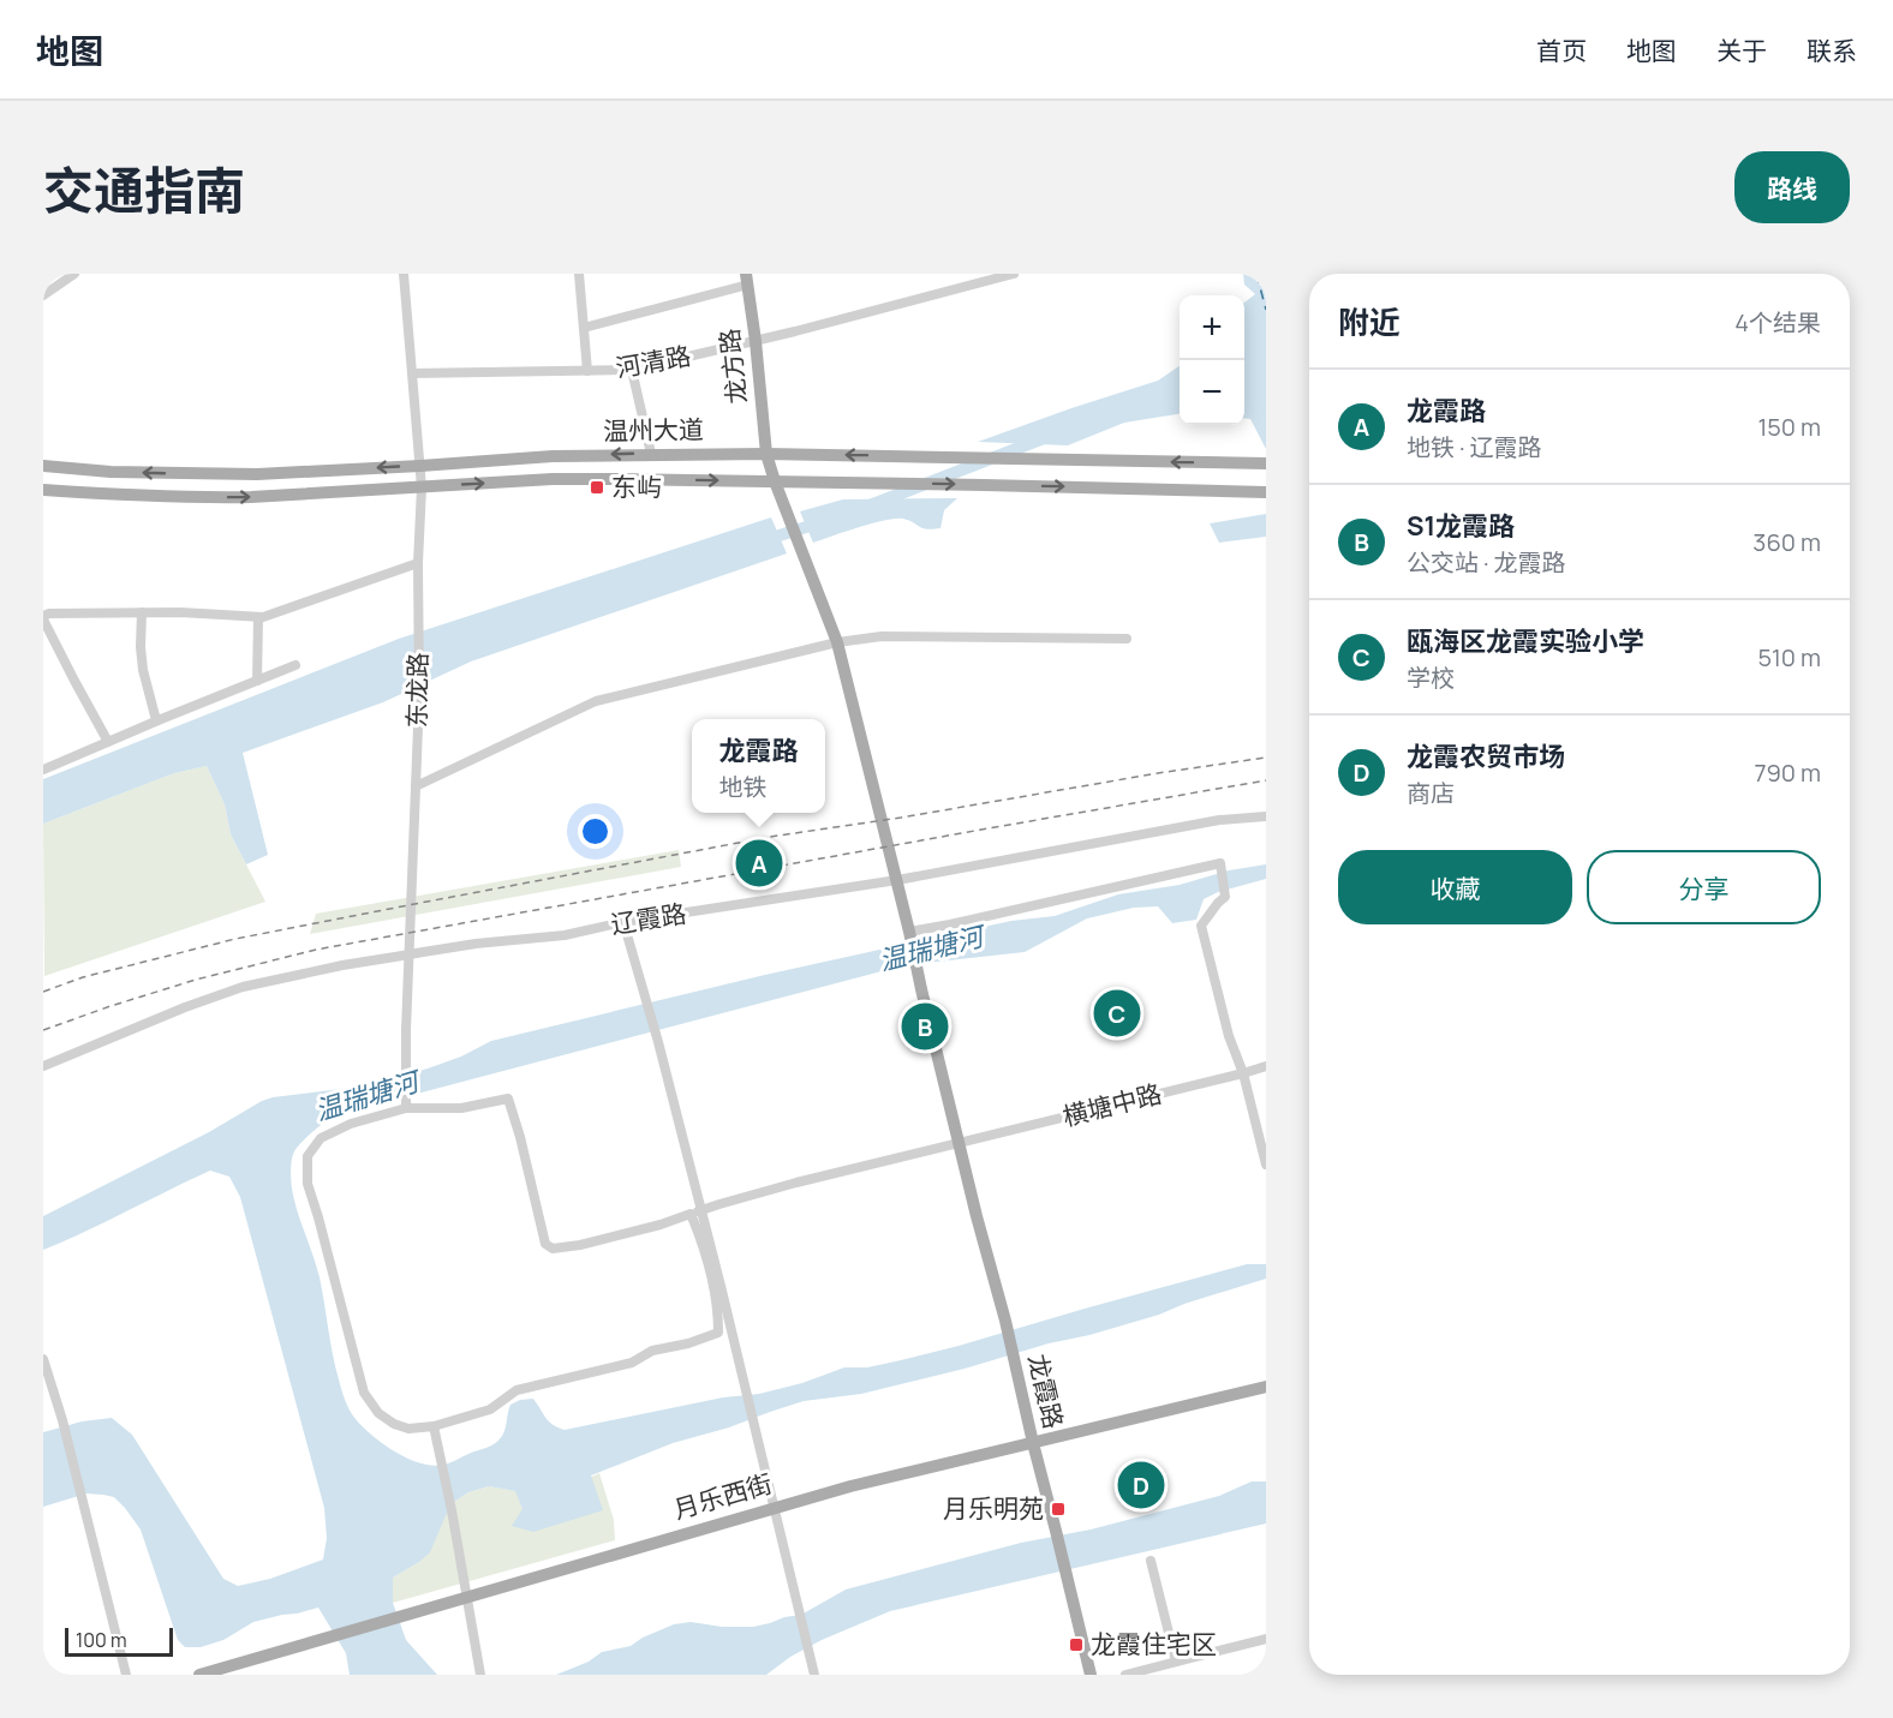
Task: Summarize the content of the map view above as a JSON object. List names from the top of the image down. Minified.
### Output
{"streets":{"main road":["龙方路","温州大道","龙霞路","月乐西街"],"street":["河清路","东龙路","辽霞路","横塘中路"]},"crossings":[["河清路","龙方路"],["河清路","东龙路"],["龙方路","温州大道"],["龙方路","龙霞路"],["温州大道","东龙路"],["温州大道","龙霞路"],["东龙路","横塘中路"],["辽霞路","龙霞路"],["横塘中路","龙霞路"],["龙霞路","月乐西街"]],"water":["温瑞塘河"],"places":{"transit":["东屿","月乐明苑","龙霞住宅区"]},"scale_bar":"100 m","page":{"header":"地图","nav":["首页","地图","关于","联系"],"title":"交通指南","buttons":["路线",["收藏","分享"]],"heading":["附近","4个结果"],"map_buttons":["+","−"],"list":[{"mark":"A","name":"龙霞路","note":"地铁 · 辽霞路","value":"150 m"},{"mark":"B","name":"S1龙霞路","note":"公交站 · 龙霞路","value":"360 m"},{"mark":"C","name":"瓯海区龙霞实验小学","note":"学校","value":"510 m"},{"mark":"D","name":"龙霞农贸市场","note":"商店","value":"790 m"}],"popup":["龙霞路","地铁"],"pins":["A","C","B","D"],"scale":"100 m"}}
